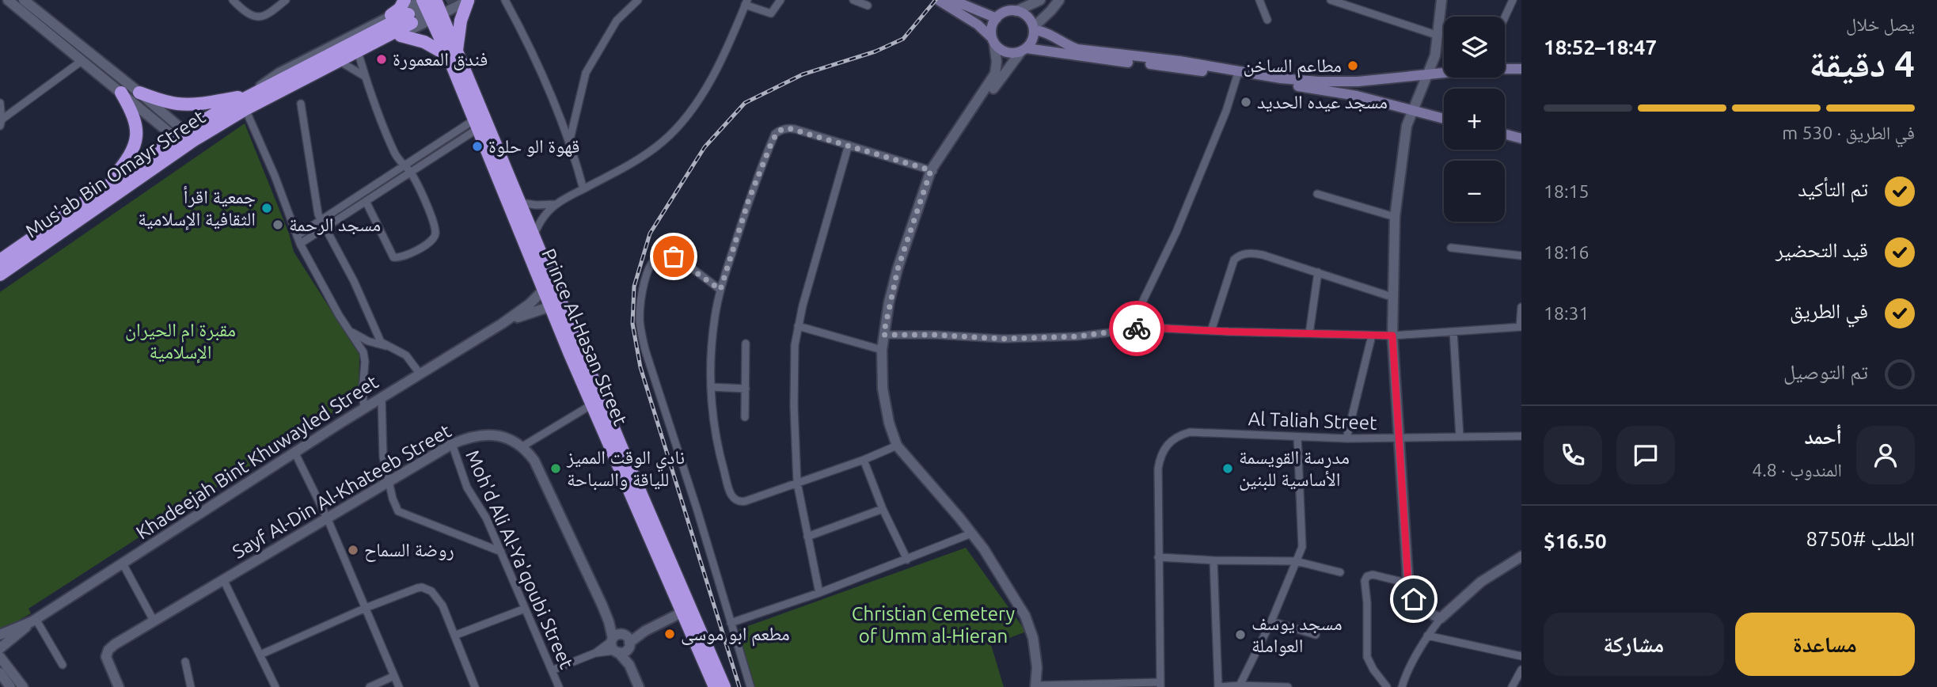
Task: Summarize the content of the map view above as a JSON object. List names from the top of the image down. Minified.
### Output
{"streets":{"highway":["Mus'ab Bin Omayr Street","Prince Al-Hasan Street"],"street":["Al Taliah Street","Khadeejah Bint Khuwayled Street","Sayf Al-Din Al-Khateeb Street","Moh'd Ali Al-Ya'qoubi Street"]},"crossings":[["Mus'ab Bin Omayr Street","Prince Al-Hasan Street"],["Prince Al-Hasan Street","Khadeejah Bint Khuwayled Street"],["Sayf Al-Din Al-Khateeb Street","Moh'd Ali Al-Ya'qoubi Street"]],"parks":["مقبرة ام الحيران الإسلامية","Christian Cemetery of Umm al-Hieran"],"places":["فندق المعمورة","مطاعم الساخن","مسجد عيده الحديد","قهوة الو حلوة","جمعية اقرأ الثقافية الإسلامية","مسجد الرحمة","نادي الوقت المميز للياقة والسباحة","مدرسة القويسمة الأساسية للبنين","روضة السماح","مطعم ابو موسى","مسجد يوسف العواملة"],"page":{"heading":["4 دقيقة","يصل خلال","18:47–18:52"],"panel":["أحمد","المندوب · 4.8","الطلب #8750","$16.50"],"map_buttons":["+","−"],"bar":"في الطريق · 530 m","list":[["تم التأكيد","18:15"],["قيد التحضير","18:16"],["في الطريق","18:31"],"تم التوصيل"],"buttons":["مساعدة","مشاركة"]}}
